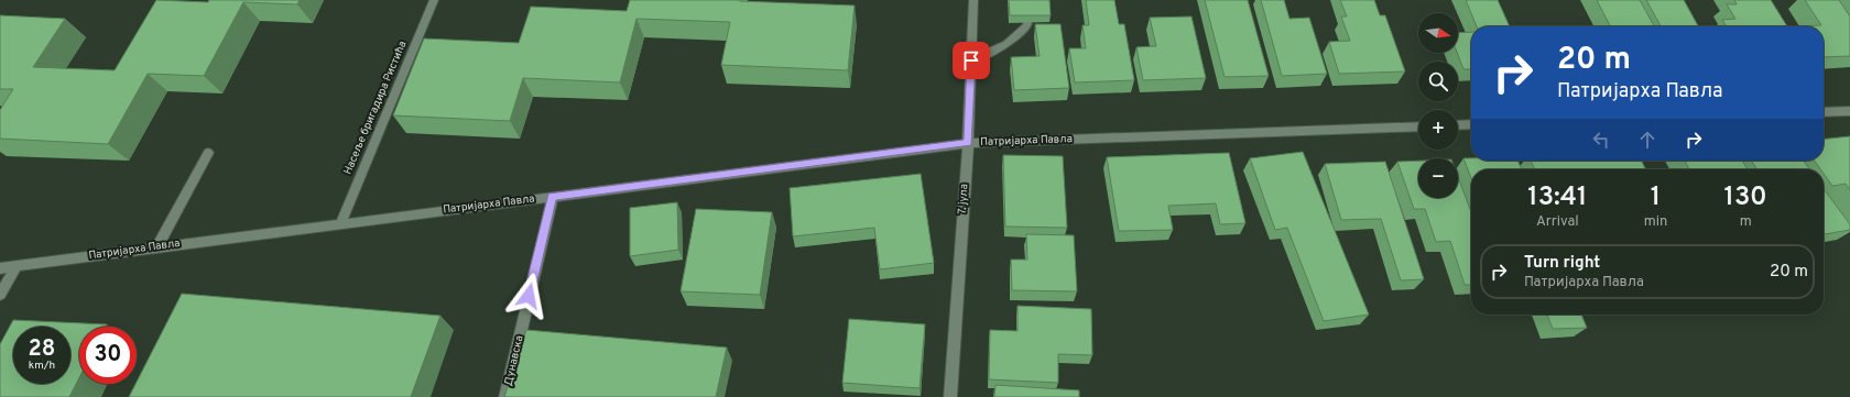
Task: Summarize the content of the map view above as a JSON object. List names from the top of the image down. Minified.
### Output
{"streets":{"street":["Насеље бригадира Ристића","Патријарха Павла","7. јула","Дунавска"]},"crossings":[["Насеље бригадира Ристића","Патријарха Павла"],["Патријарха Павла","7. јула"],["Патријарха Павла","Дунавска"]],"north":"right","page":{"map_buttons":["+","−"],"turn":["20 m","Патријарха Павла"],"eta":["13:41","Arrival","1","min","130","m"],"list":[{"name":"Turn right","note":"Патријарха Павла","value":"20 m"}],"speed":"28 km/h","limit":"30"}}
